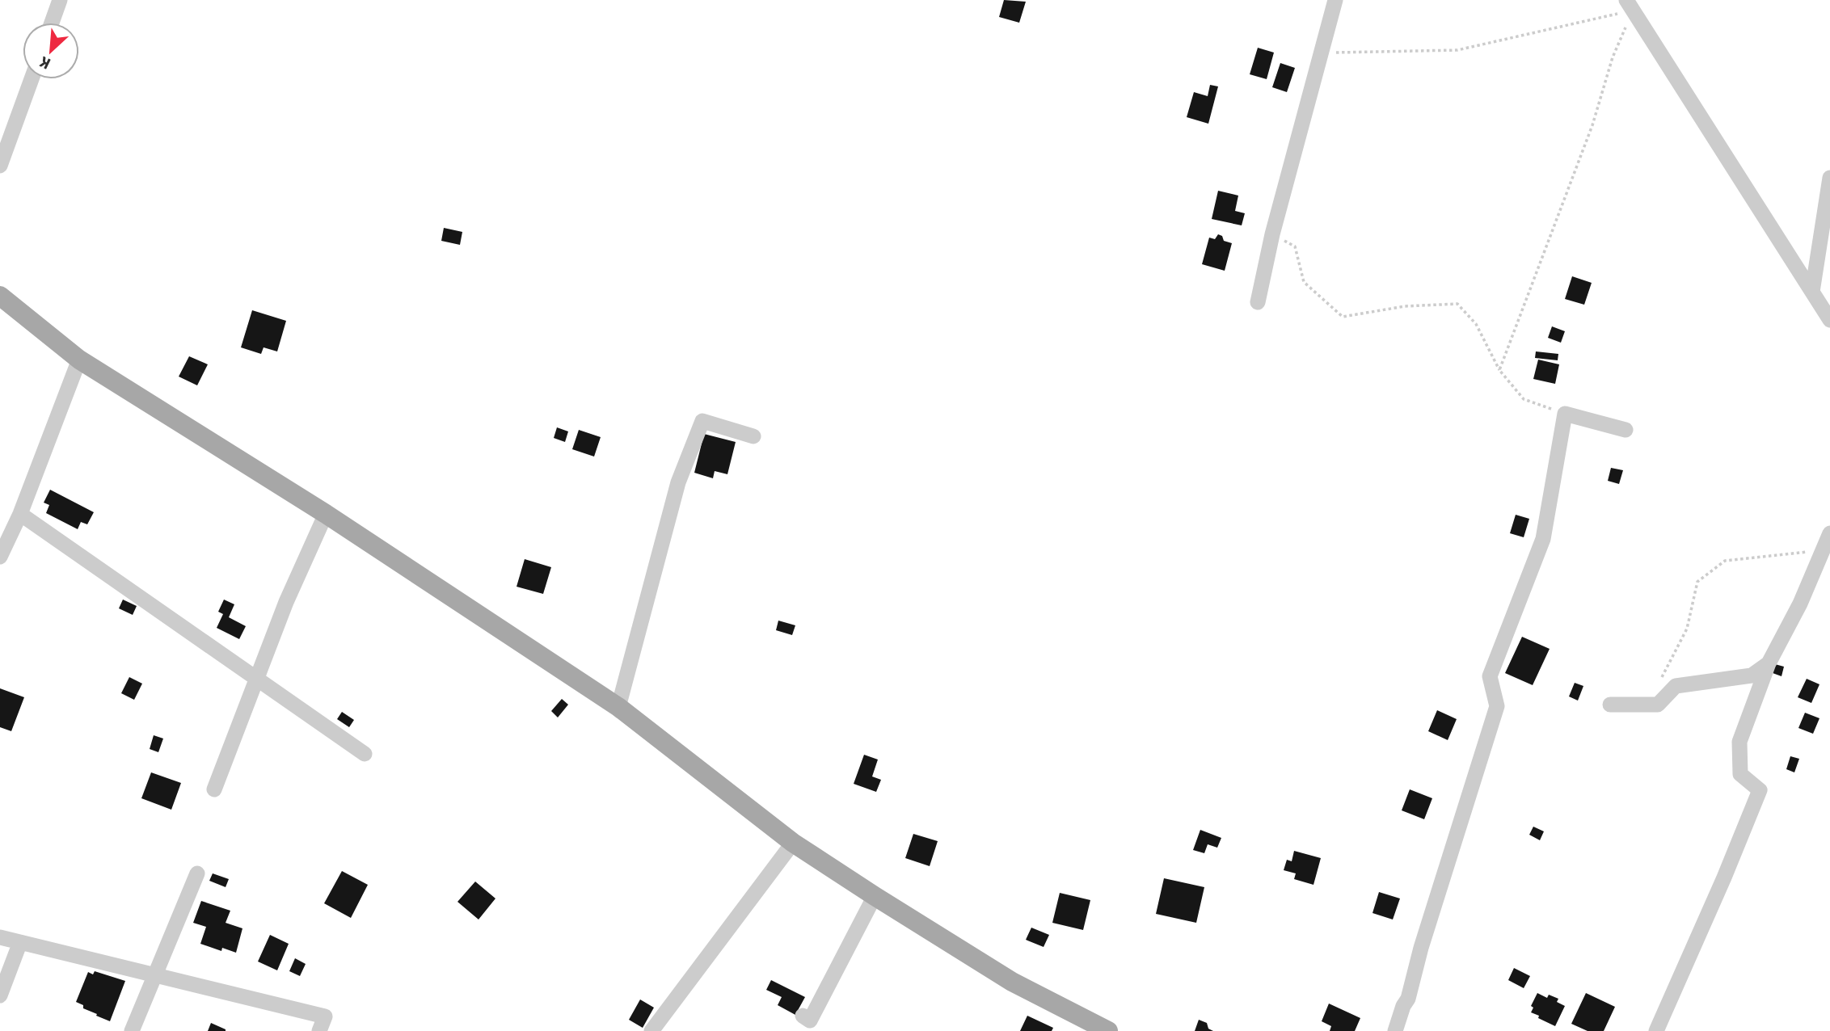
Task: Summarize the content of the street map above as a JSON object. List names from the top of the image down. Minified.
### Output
{"north":"bottom left"}
